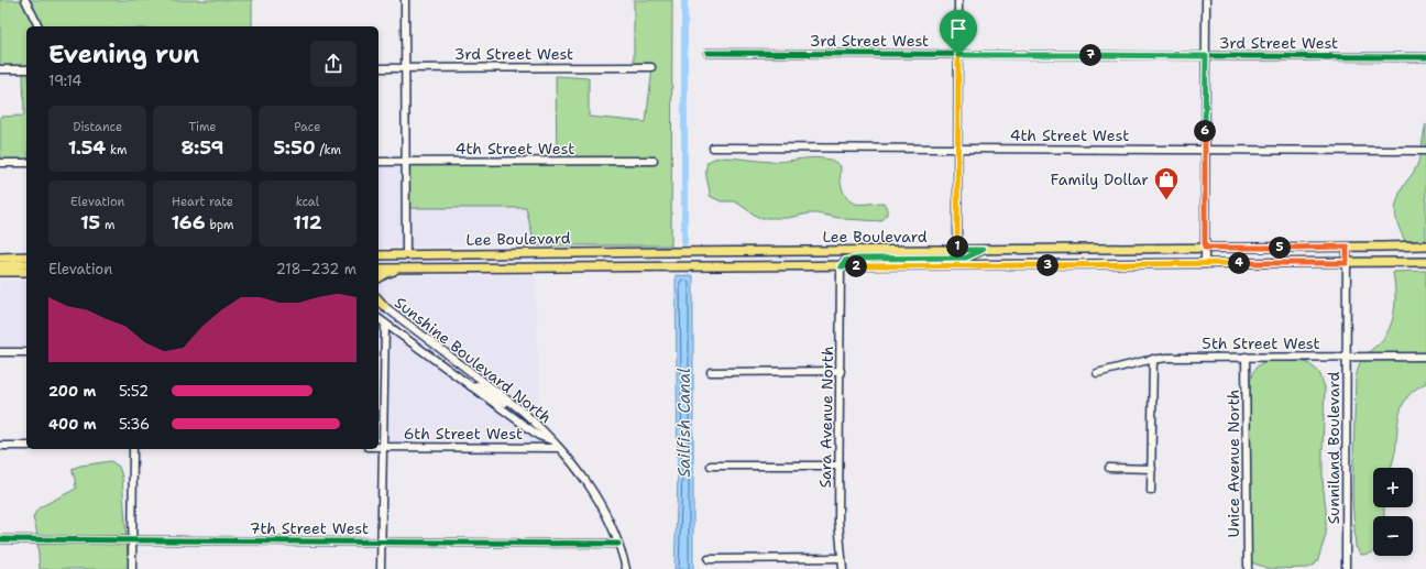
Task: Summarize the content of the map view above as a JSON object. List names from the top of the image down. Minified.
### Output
{"streets":{"main road":["Lee Boulevard"],"street":["3rd Street West","4th Street West","5th Street West","Sunshine Boulevard North","Sara Avenue North","6th Street West","Sunniland Boulevard","Unice Avenue North","7th Street West"]},"crossings":[["Lee Boulevard","Sara Avenue North"],["Lee Boulevard","Sunniland Boulevard"],["5th Street West","Sunniland Boulevard"],["5th Street West","Unice Avenue North"],["Sunshine Boulevard North","6th Street West"],["Sunshine Boulevard North","7th Street West"]],"water":["Sailfish Canal"],"places":{"shop":["Family Dollar"]},"page":{"heading":["Evening run","19:14"],"pins":["7","6","1","5","4","3","2"],"stats":[["Distance","1.54 km"],["Time","8:59"],["Pace","5:50 /km"],["Elevation","15 m"],["Heart rate","166 bpm"],["kcal","112"]],"chart":["Elevation","218–232 m"],"list":[{"name":"200 m","note":"5:52"},{"name":"400 m","note":"5:36"}],"map_buttons":["+","−"]}}
